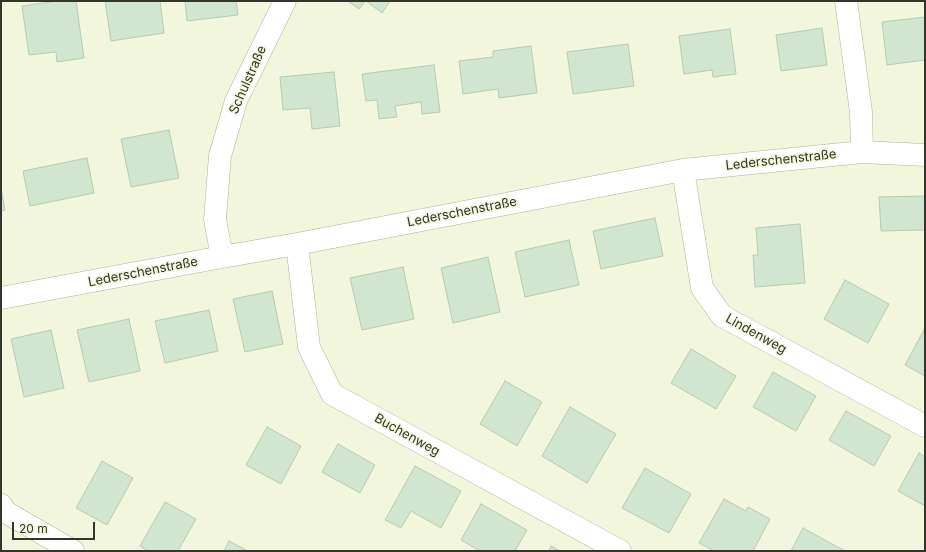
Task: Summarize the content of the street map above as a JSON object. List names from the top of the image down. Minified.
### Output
{"streets":{"street":["Schulstraße","Lederschenstraße","Lindenweg","Buchenweg"]},"crossings":[["Schulstraße","Lederschenstraße"],["Lederschenstraße","Lindenweg"],["Lederschenstraße","Buchenweg"]],"scale_bar":"20 m"}
